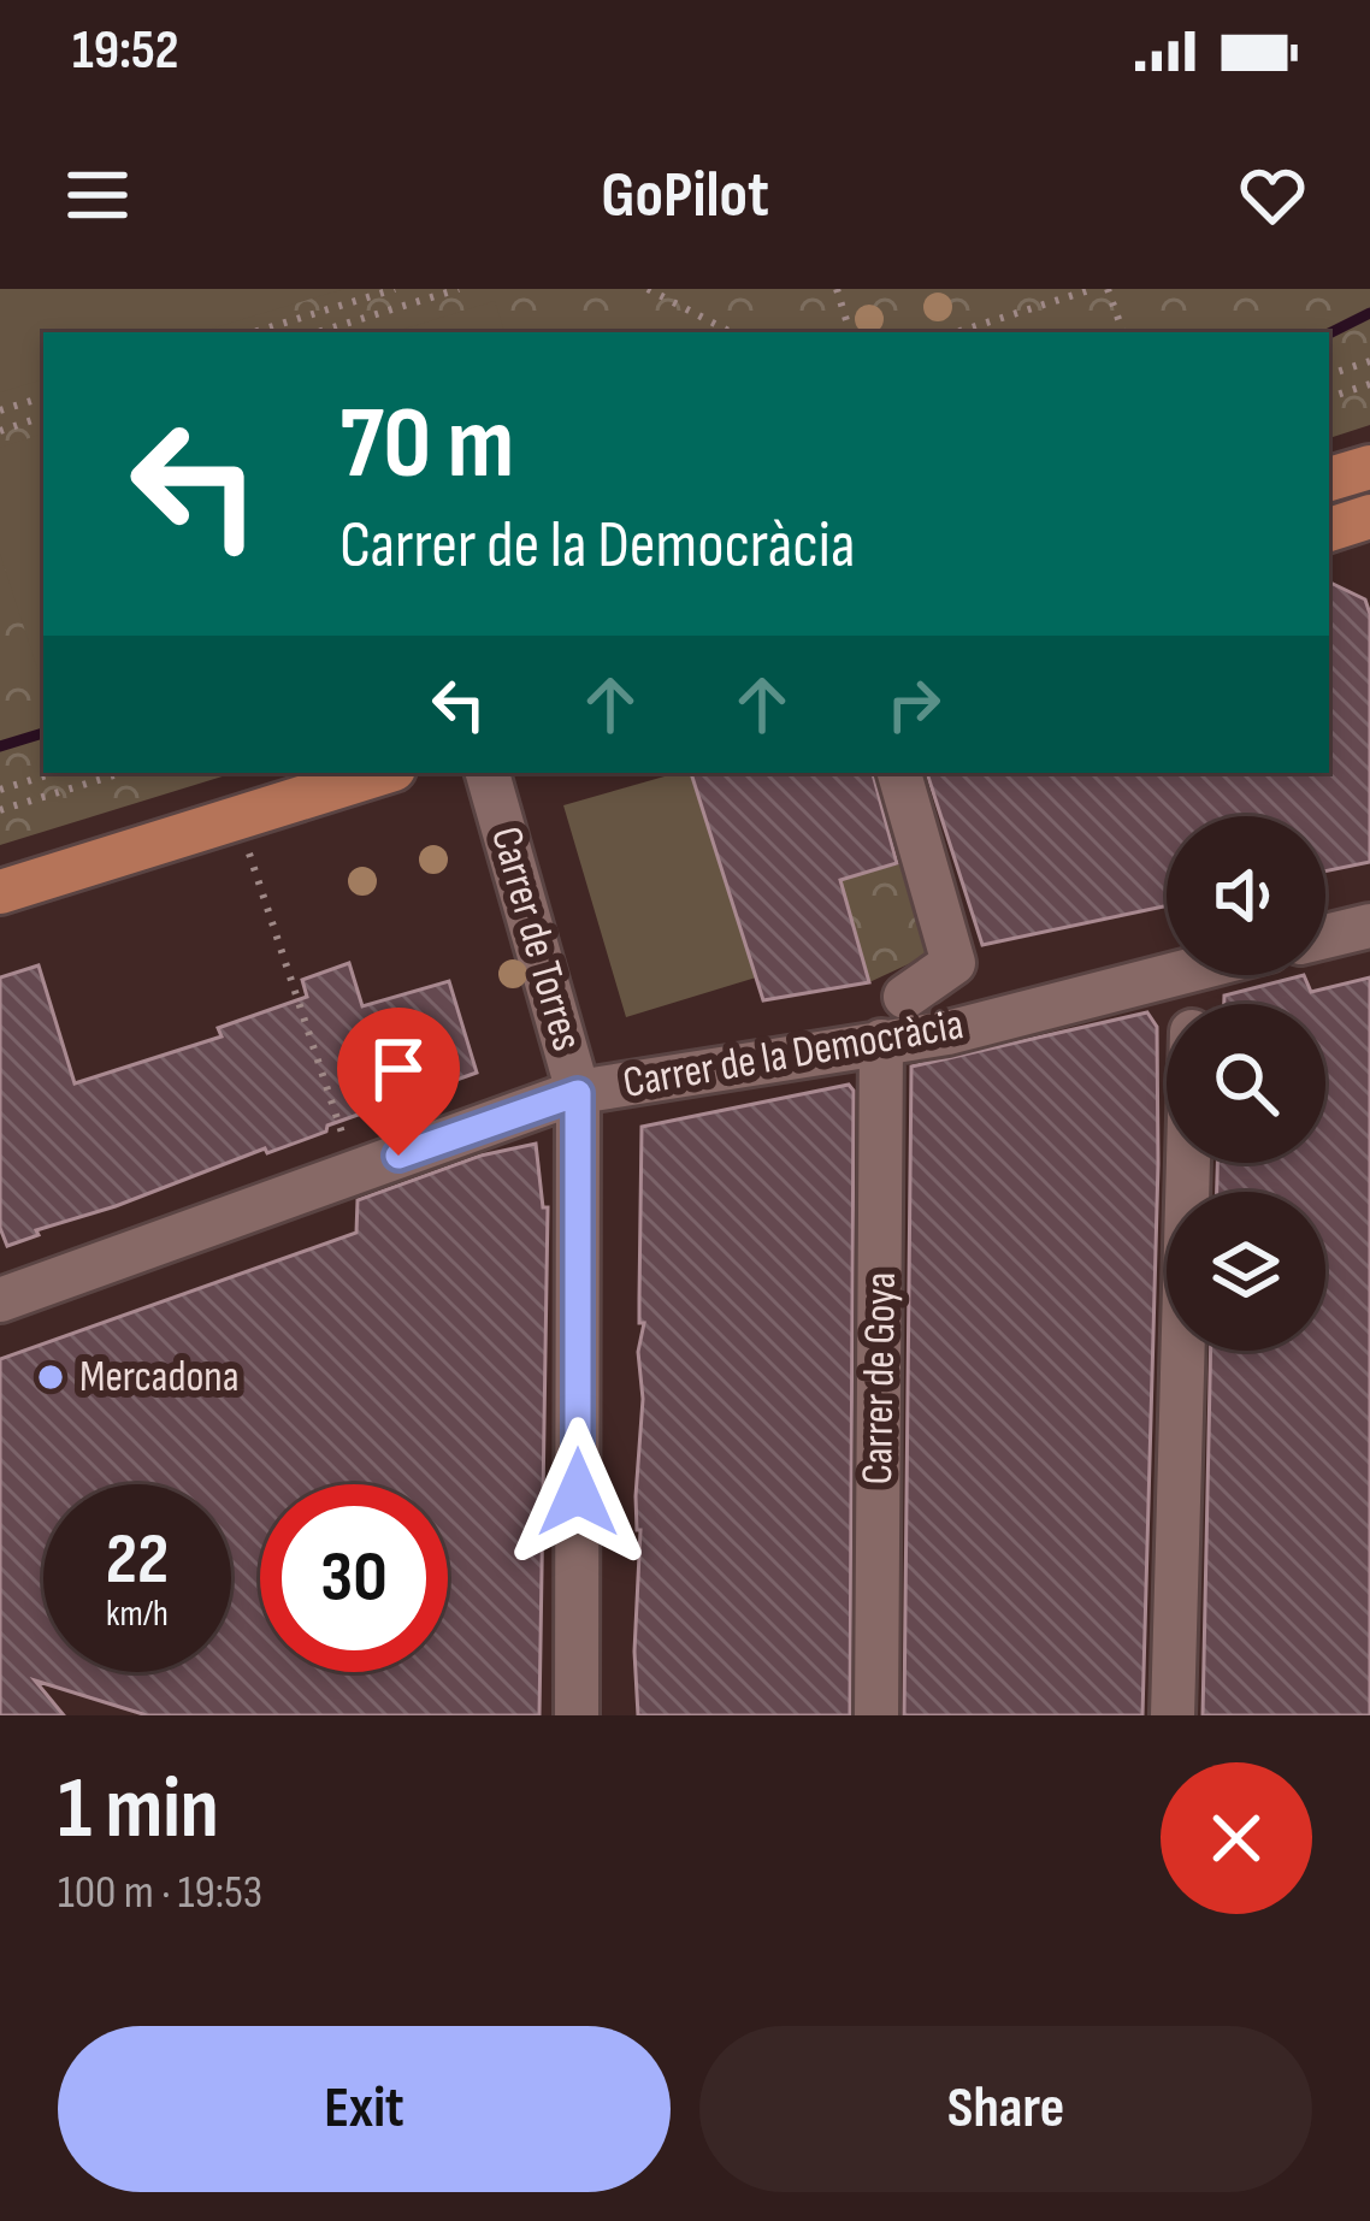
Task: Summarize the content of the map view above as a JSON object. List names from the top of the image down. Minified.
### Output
{"streets":{"street":["Carrer de Torres","Carrer de la Democràcia","Carrer de Goya"]},"crossings":[["Carrer de Torres","Carrer de la Democràcia"],["Carrer de la Democràcia","Carrer de Goya"]],"places":["Mercadona"],"page":{"status":"19:52","header":"GoPilot","turn":["70 m","Carrer de la Democràcia"],"speed":"22 km/h","limit":"30","heading":["1 min","100 m · 19:53"],"buttons":["Exit","Share"]}}
